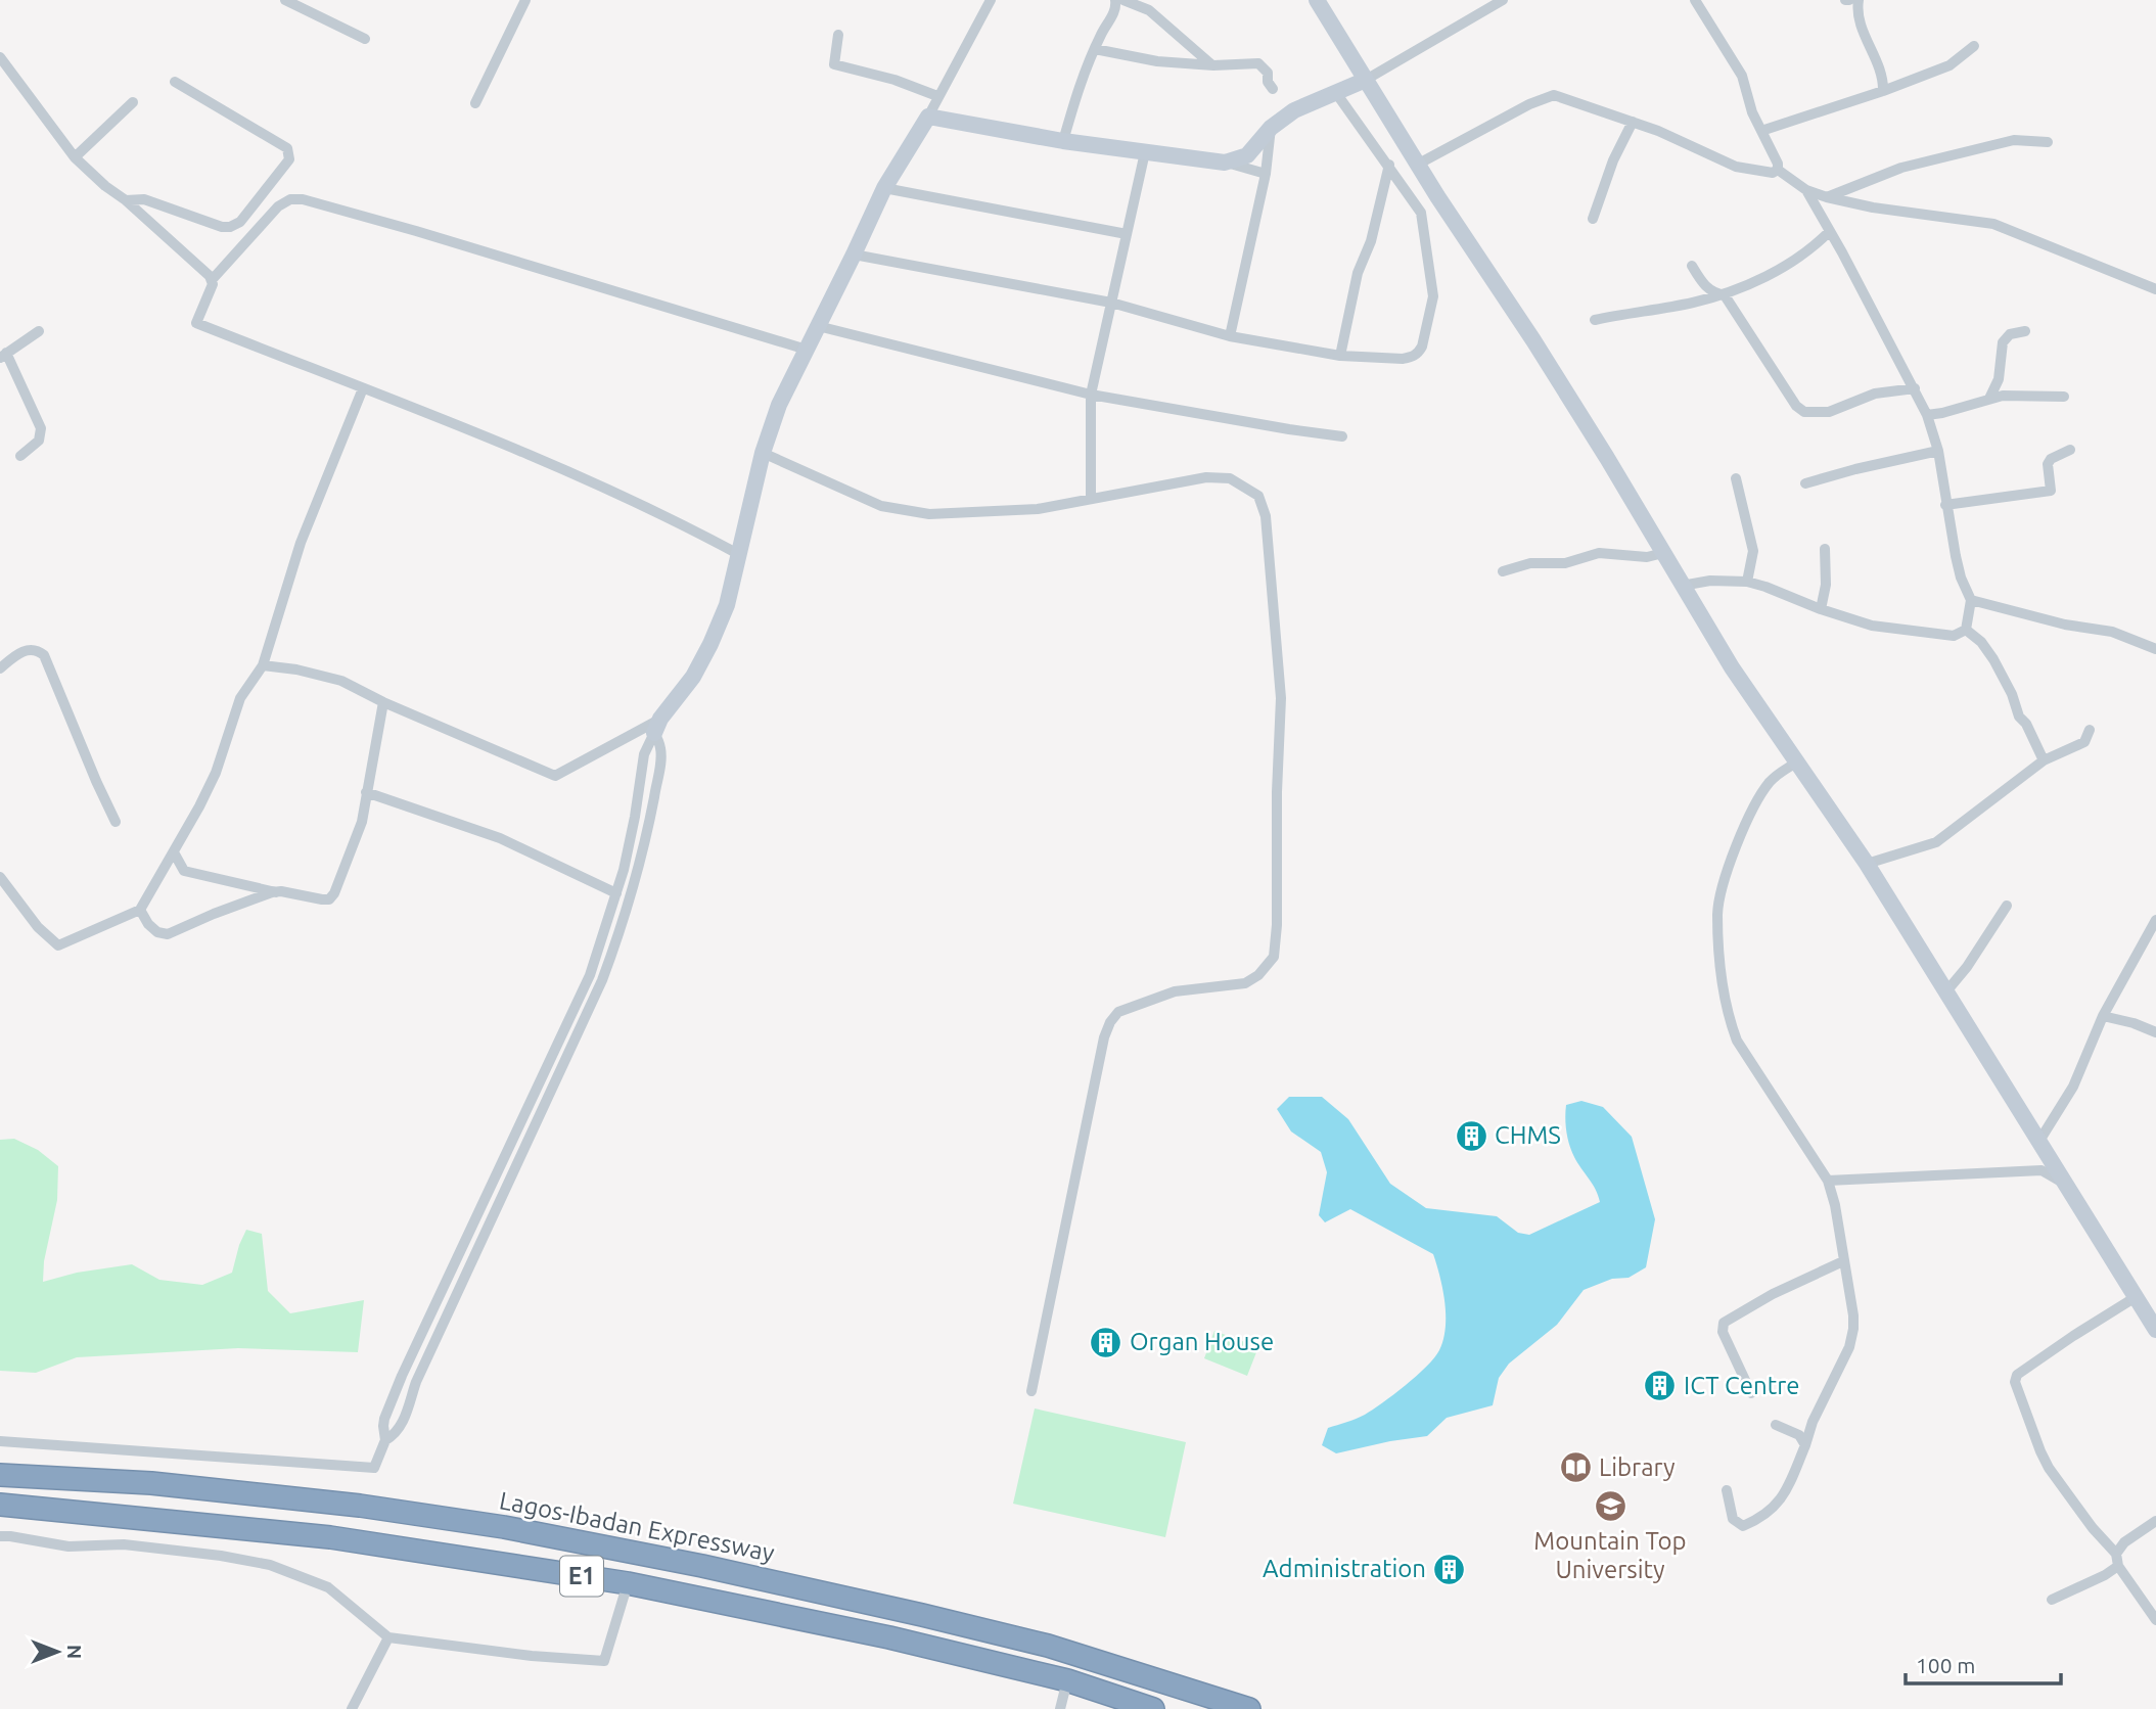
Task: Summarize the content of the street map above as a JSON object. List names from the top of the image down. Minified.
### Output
{"streets":{"highway":["Lagos-Ibadan Expressway","E1"]},"places":{"building":["CHMS","Organ House","ICT Centre","Administration"],"library":["Library"],"school or university":["Mountain Top University"]},"scale_bar":"100 m","north":"right"}
